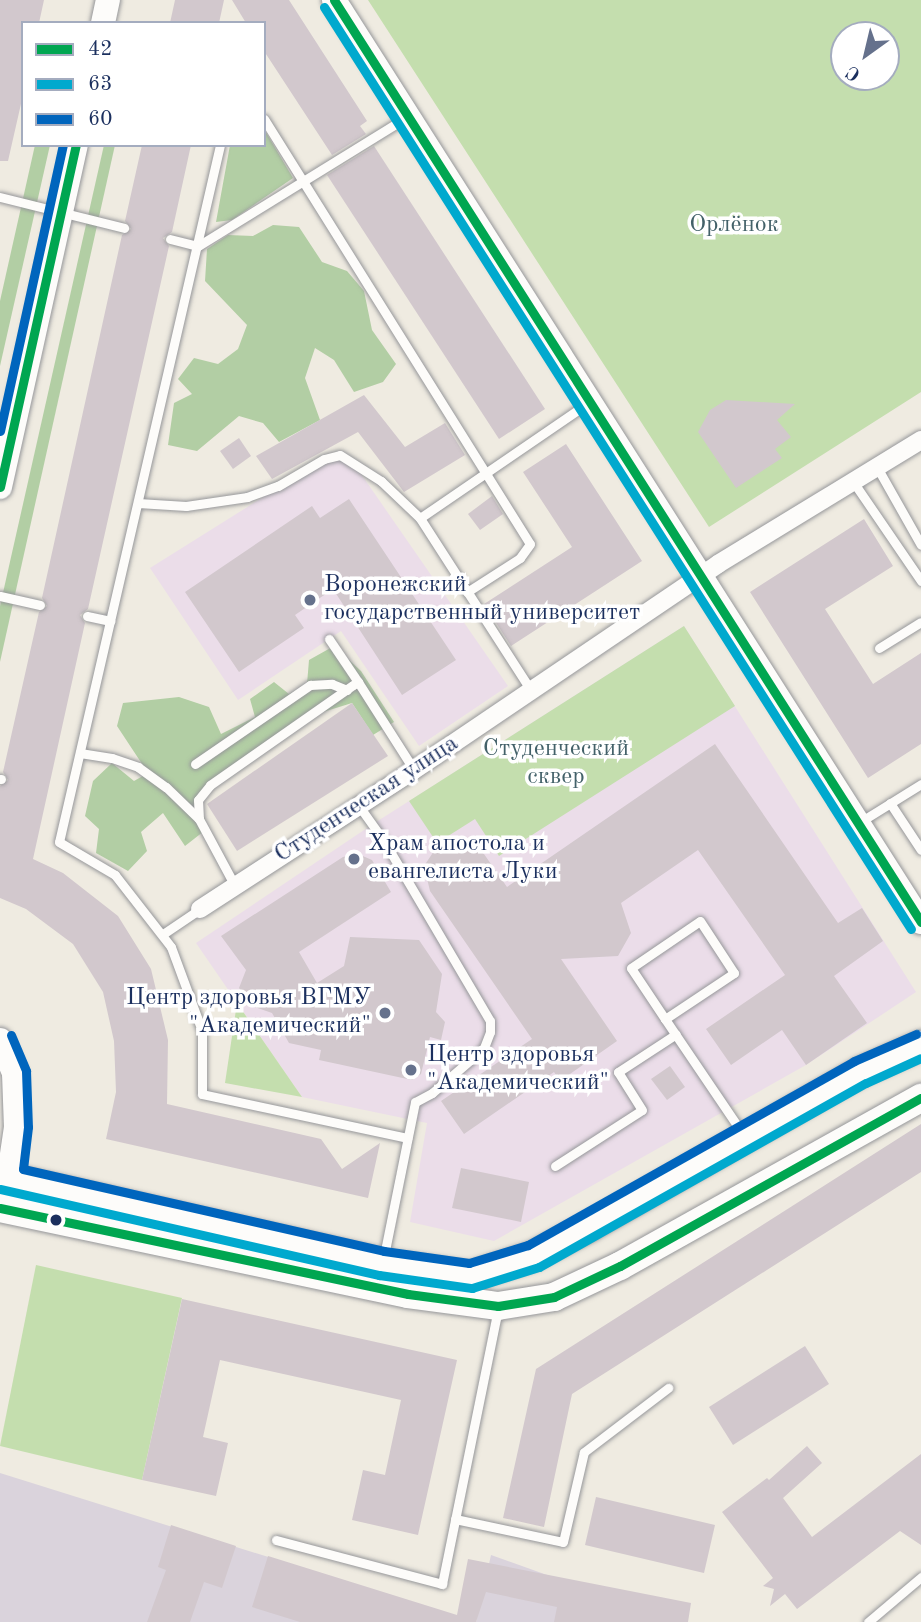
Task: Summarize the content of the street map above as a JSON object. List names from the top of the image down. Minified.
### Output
{"streets":{"street":["Студенческая улица"]},"parks":["Орлёнок","Студенческий сквер"],"places":["Воронежский государственный университет","Храм апостола и евангелиста Луки","Центр здоровья ВГМУ \"Академический\"","Центр здоровья \"Академический\""],"lines":["transit line 42","transit line 63","transit line 60"],"legend":["42","63","60"],"north":"bottom left"}
